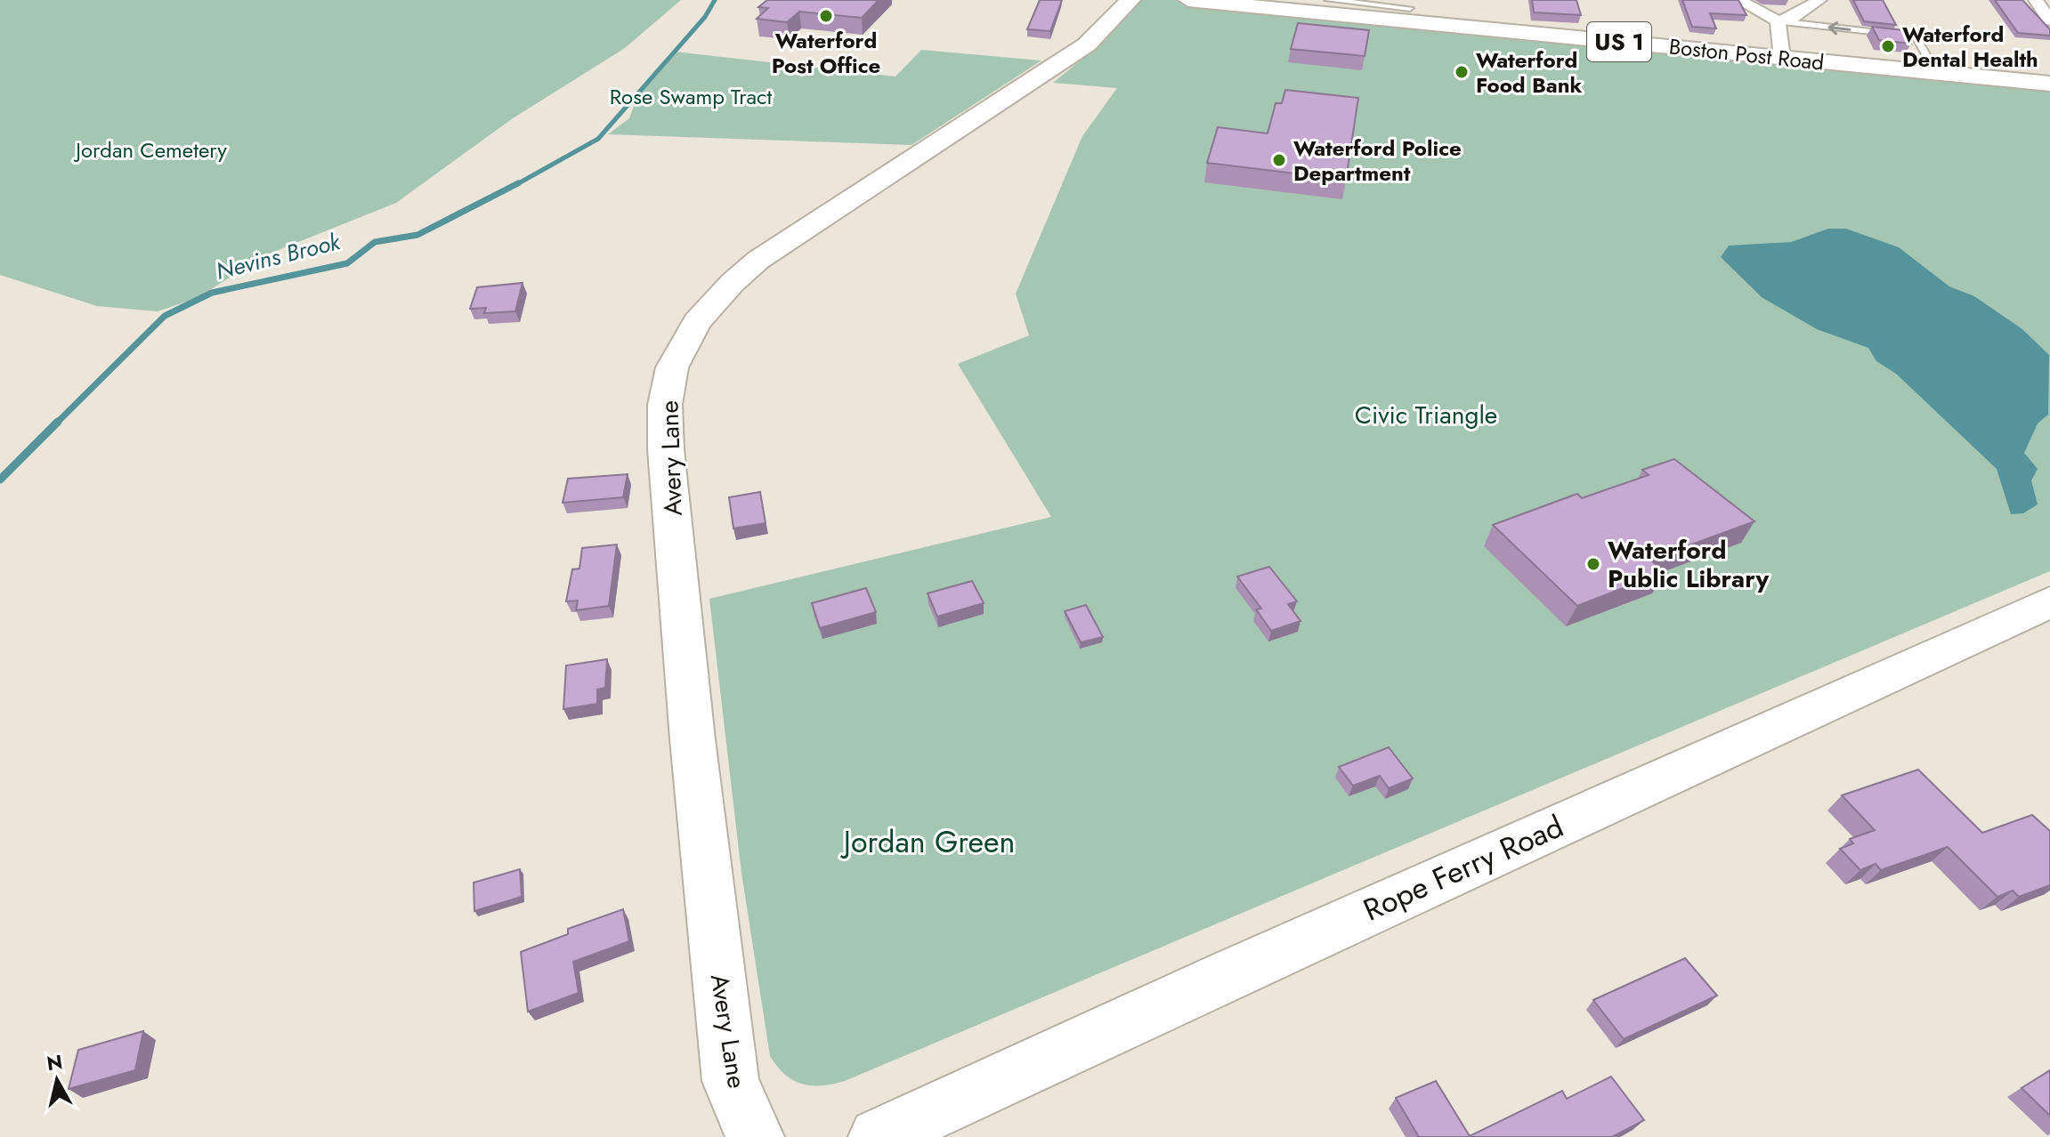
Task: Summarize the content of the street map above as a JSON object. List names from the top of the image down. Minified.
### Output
{"streets":{"main road":["US 1","Boston Post Road","Avery Lane","Rope Ferry Road"]},"water":["Nevins Brook"],"parks":["Rose Swamp Tract","Jordan Cemetery","Civic Triangle","Jordan Green"],"places":["Waterford Post Office","Waterford Dental Health","Waterford Food Bank","Waterford Police Department","Waterford Public Library"],"north":"top"}
